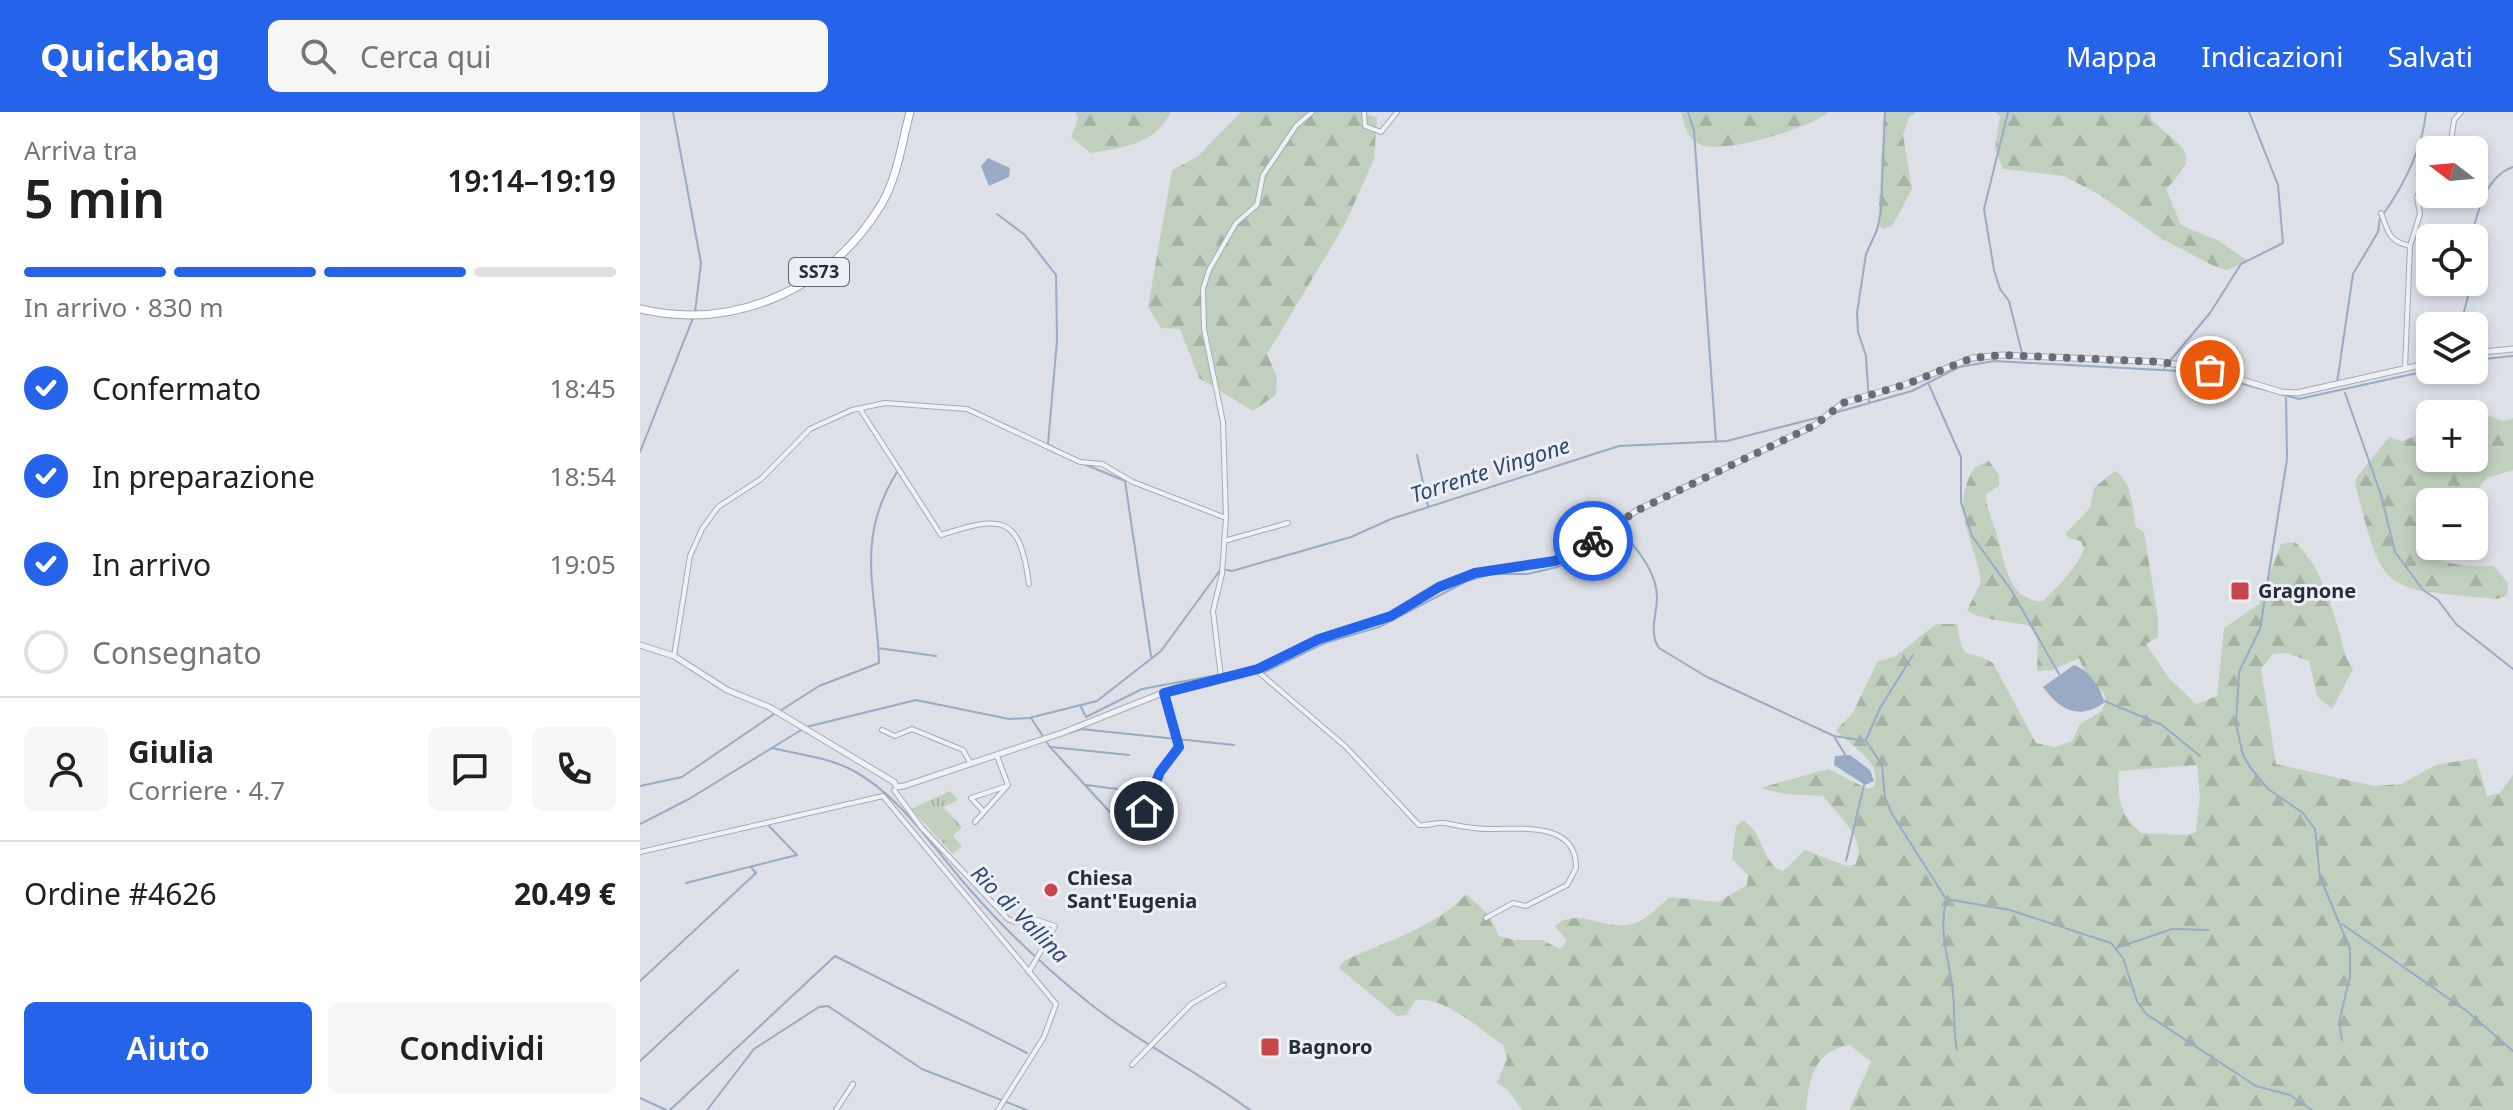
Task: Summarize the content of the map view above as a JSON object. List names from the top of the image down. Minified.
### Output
{"streets":{"main road":["SS73"]},"water":["Torrente Vingone","Rio di Vallina"],"places":{"transit":["Gragnone","Bagnoro"],"other":["Chiesa Sant'Eugenia"]},"north":"left","page":{"header":"Quickbag","search":"Cerca qui","nav":["Mappa","Indicazioni","Salvati"],"heading":["5 min","Arriva tra","19:14–19:19"],"panel":["Giulia","Corriere · 4.7","Ordine #4626","20.49 €"],"map_buttons":["+","−"],"bar":"In arrivo · 830 m","list":[["Confermato","18:45"],["In preparazione","18:54"],["In arrivo","19:05"],"Consegnato"],"buttons":["Aiuto","Condividi"]}}
